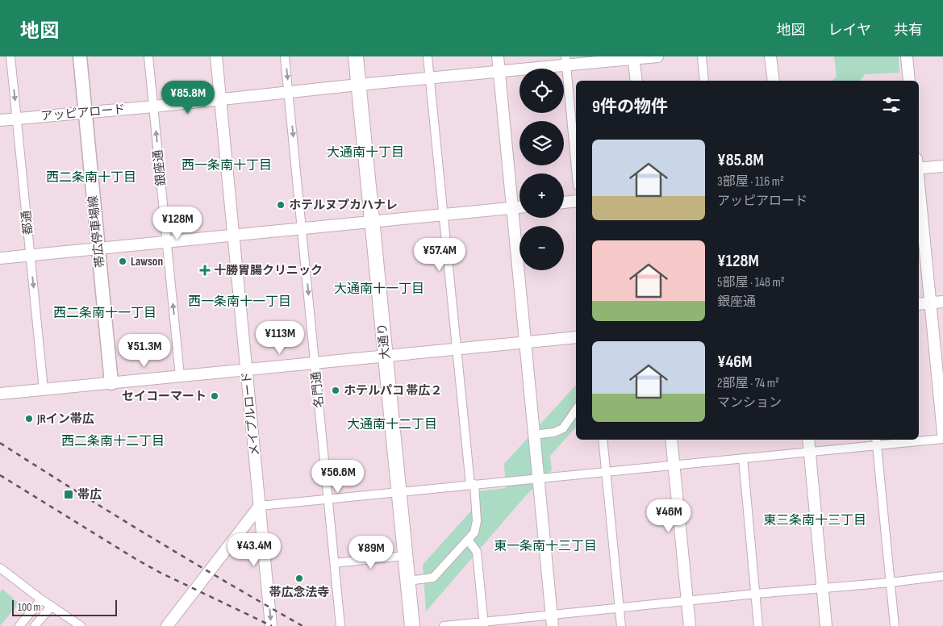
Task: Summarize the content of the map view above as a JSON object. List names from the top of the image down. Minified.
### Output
{"streets":{"highway":["大通り"],"main road":["帯広停車場線"],"street":["アッピアロード","銀座通","都通","名門通","メイプルロード"]},"crossings":[["アッピアロード","銀座通"],["アッピアロード","都通"],["アッピアロード","帯広停車場線"],["アッピアロード","大通り"],["アッピアロード","名門通"],["アッピアロード","メイプルロード"]],"one_way":["銀座通","都通","名門通"],"districts":["大通南十丁目","西一条南十丁目","西二条南十丁目","大通南十一丁目","西一条南十一丁目","西二条南十一丁目","大通南十二丁目","西二条南十二丁目","東三条南十三丁目","東一条南十三丁目"],"places":{"other":["ホテルヌプカハナレ","Lawson","ホテルパコ 帯広２","セイコーマート","JRイン帯広","帯広念法寺"],"health":["十勝胃腸クリニック"],"transit":["帯広"]},"scale_bar":"100 m","page":{"header":"地図","nav":["地図","レイヤ","共有"],"map_buttons":["+","−"],"price":["¥85.8M","¥128M","¥57.4M","¥113M","¥51.3M","¥56.6M","¥46M","¥43.4M","¥89M"],"heading":"9件の物件","list":[{"name":"¥85.8M","note":"3部屋 · 116 m² · アッピアロード"},{"name":"¥128M","note":"5部屋 · 148 m² · 銀座通"},{"name":"¥46M","note":"2部屋 · 74 m² · マンション"}],"scale":"100 m"}}
